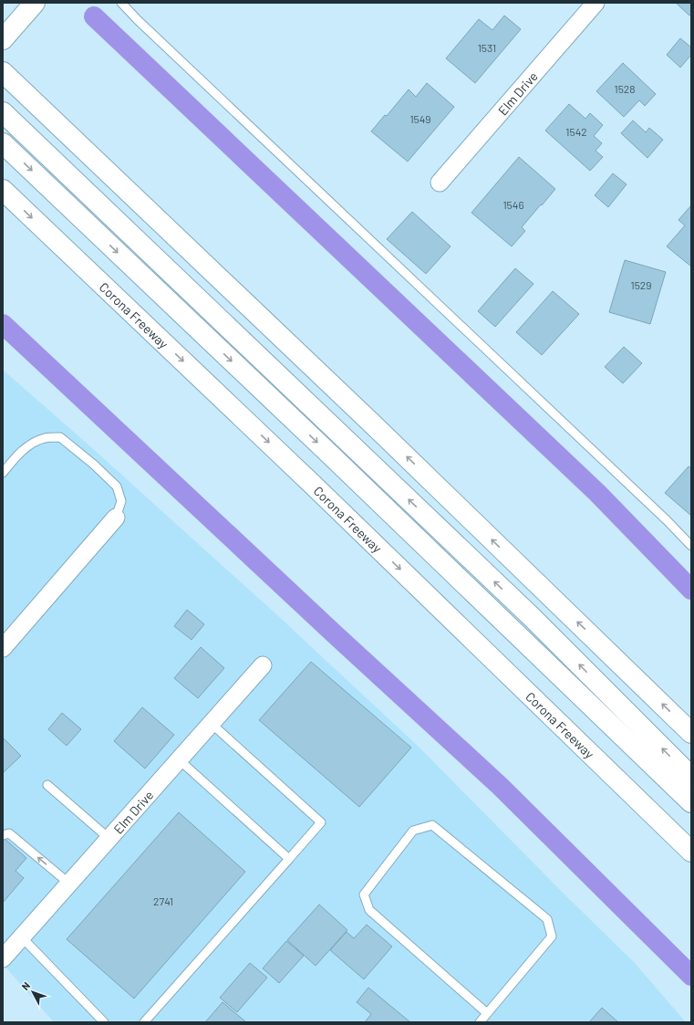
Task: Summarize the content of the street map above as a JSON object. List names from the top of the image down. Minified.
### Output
{"streets":{"main road":["Corona Freeway"],"street":["Elm Drive"]},"house_numbers":["1531","1528","1549","1542","1546","1529","2741"],"north":"top left"}
